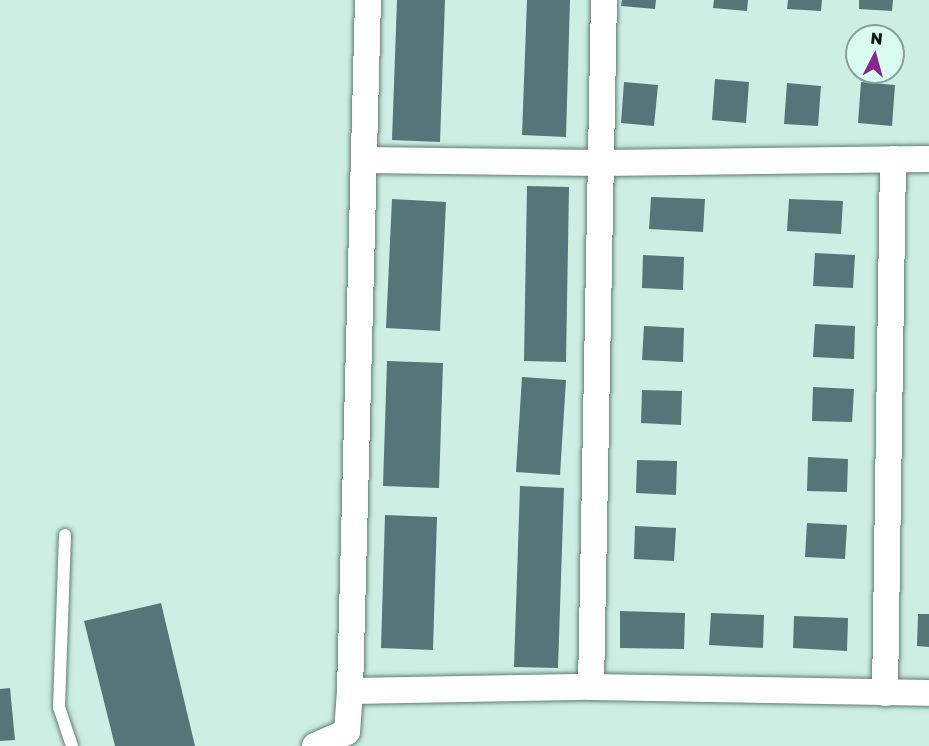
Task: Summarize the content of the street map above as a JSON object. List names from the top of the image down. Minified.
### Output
{"north":"top"}
